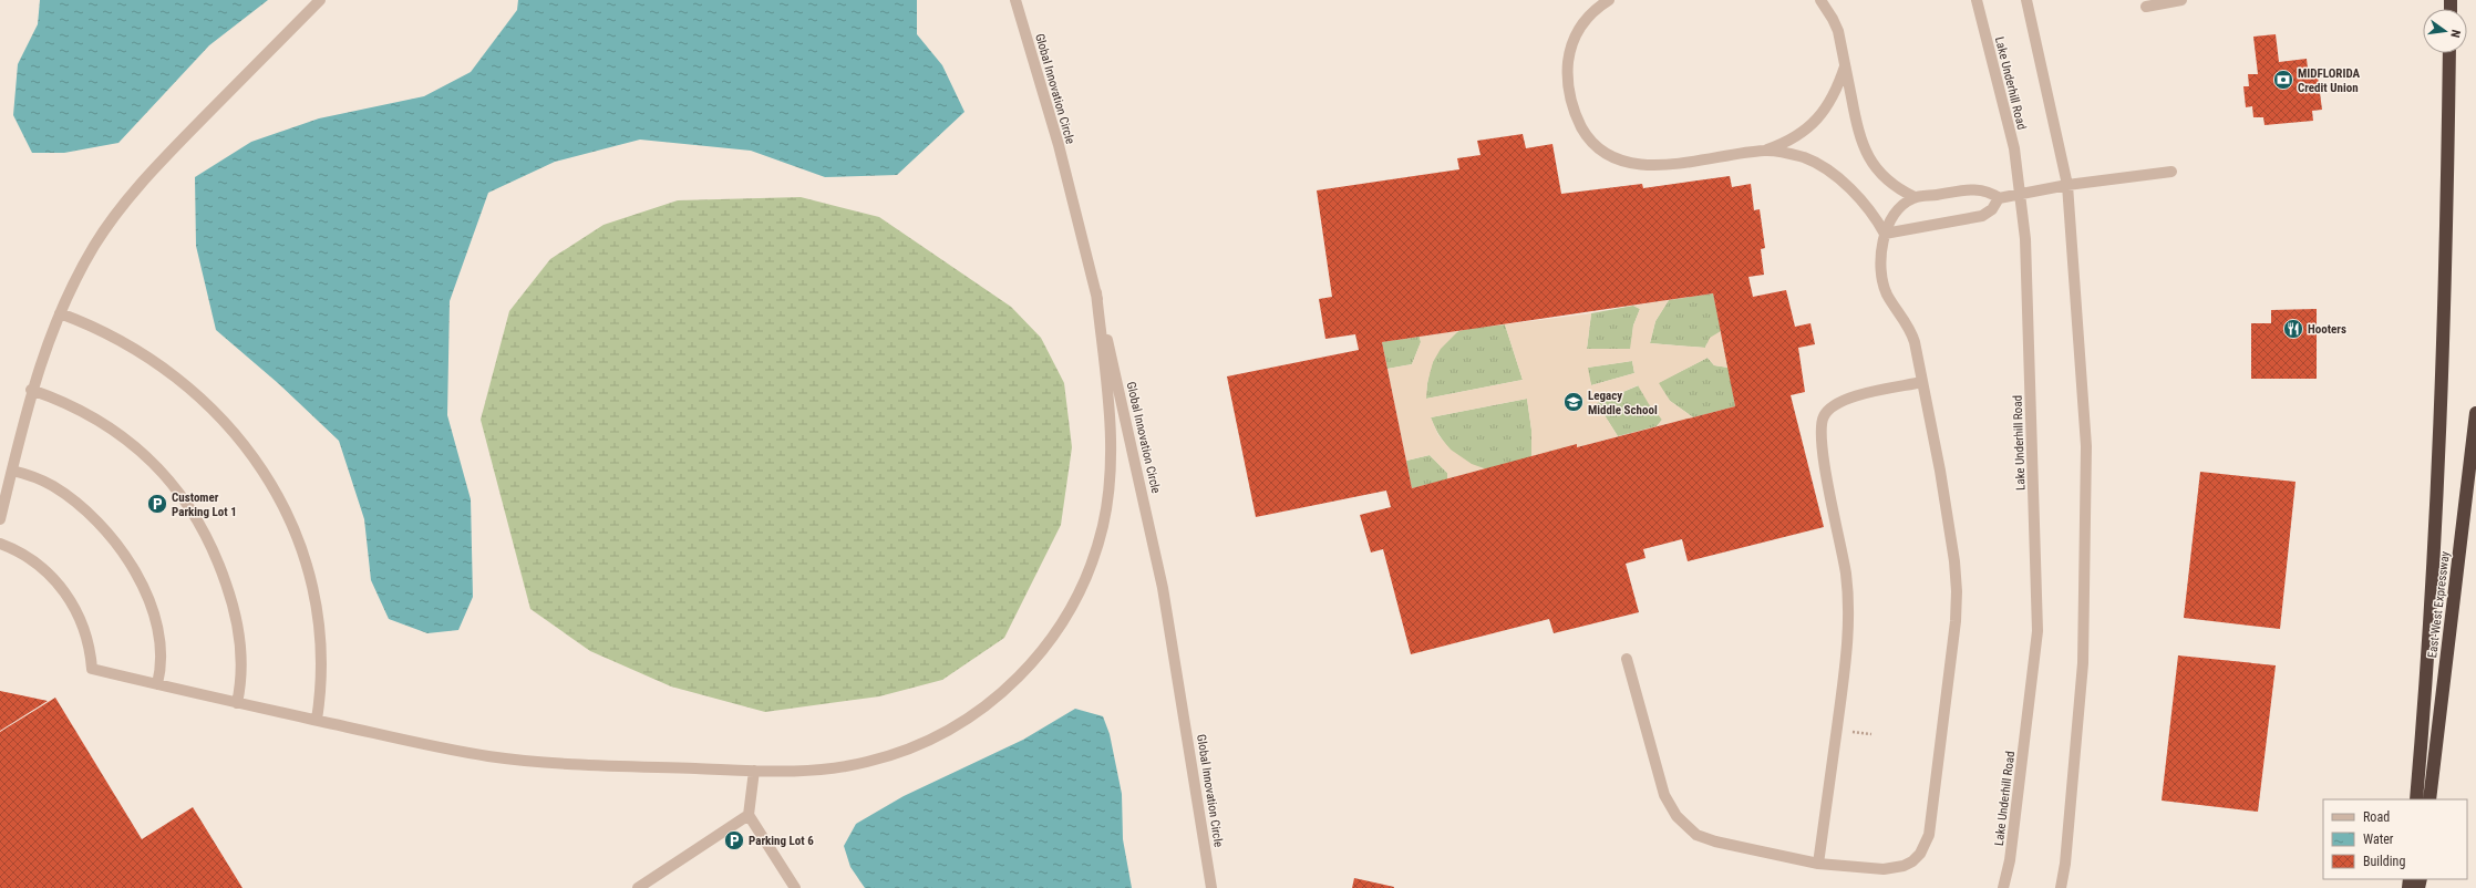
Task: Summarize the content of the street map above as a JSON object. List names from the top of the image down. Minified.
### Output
{"streets":{"highway":["East-West Expressway"],"street":["Lake Underhill Road","Global Innovation Circle"]},"places":{"bank":["MIDFLORIDA Credit Union"],"restaurant":["Hooters"],"school or university":["Legacy Middle School"],"parking":["Customer Parking Lot 1","Parking Lot 6"]},"legend":["Road","Water","Building"],"north":"right"}
